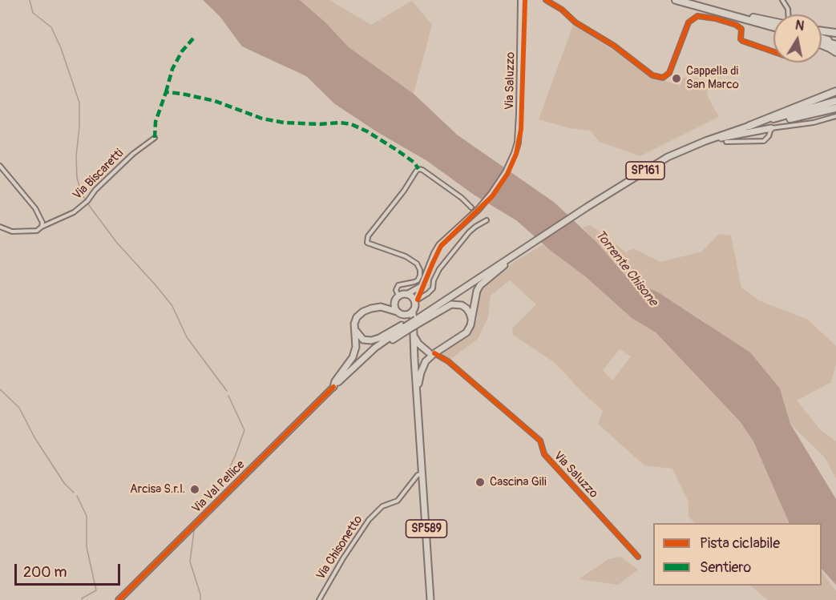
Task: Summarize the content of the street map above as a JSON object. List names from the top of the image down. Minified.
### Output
{"streets":{"highway":["SP161"],"main road":["Via Saluzzo","Via Val Pellice","SP589"],"street":["Via Biscaretti","Via Chisonetto"]},"crossings":[["Via Saluzzo","SP589"],["SP161","Via Val Pellice"],["SP161","SP589"],["SP589","Via Chisonetto"]],"water":["Torrente Chisone"],"places":["Cappella di San Marco","Cascina Gili","Arcisa S.r.l."],"legend":["Pista ciclabile","Sentiero"],"scale_bar":"200 m","north":"top"}
